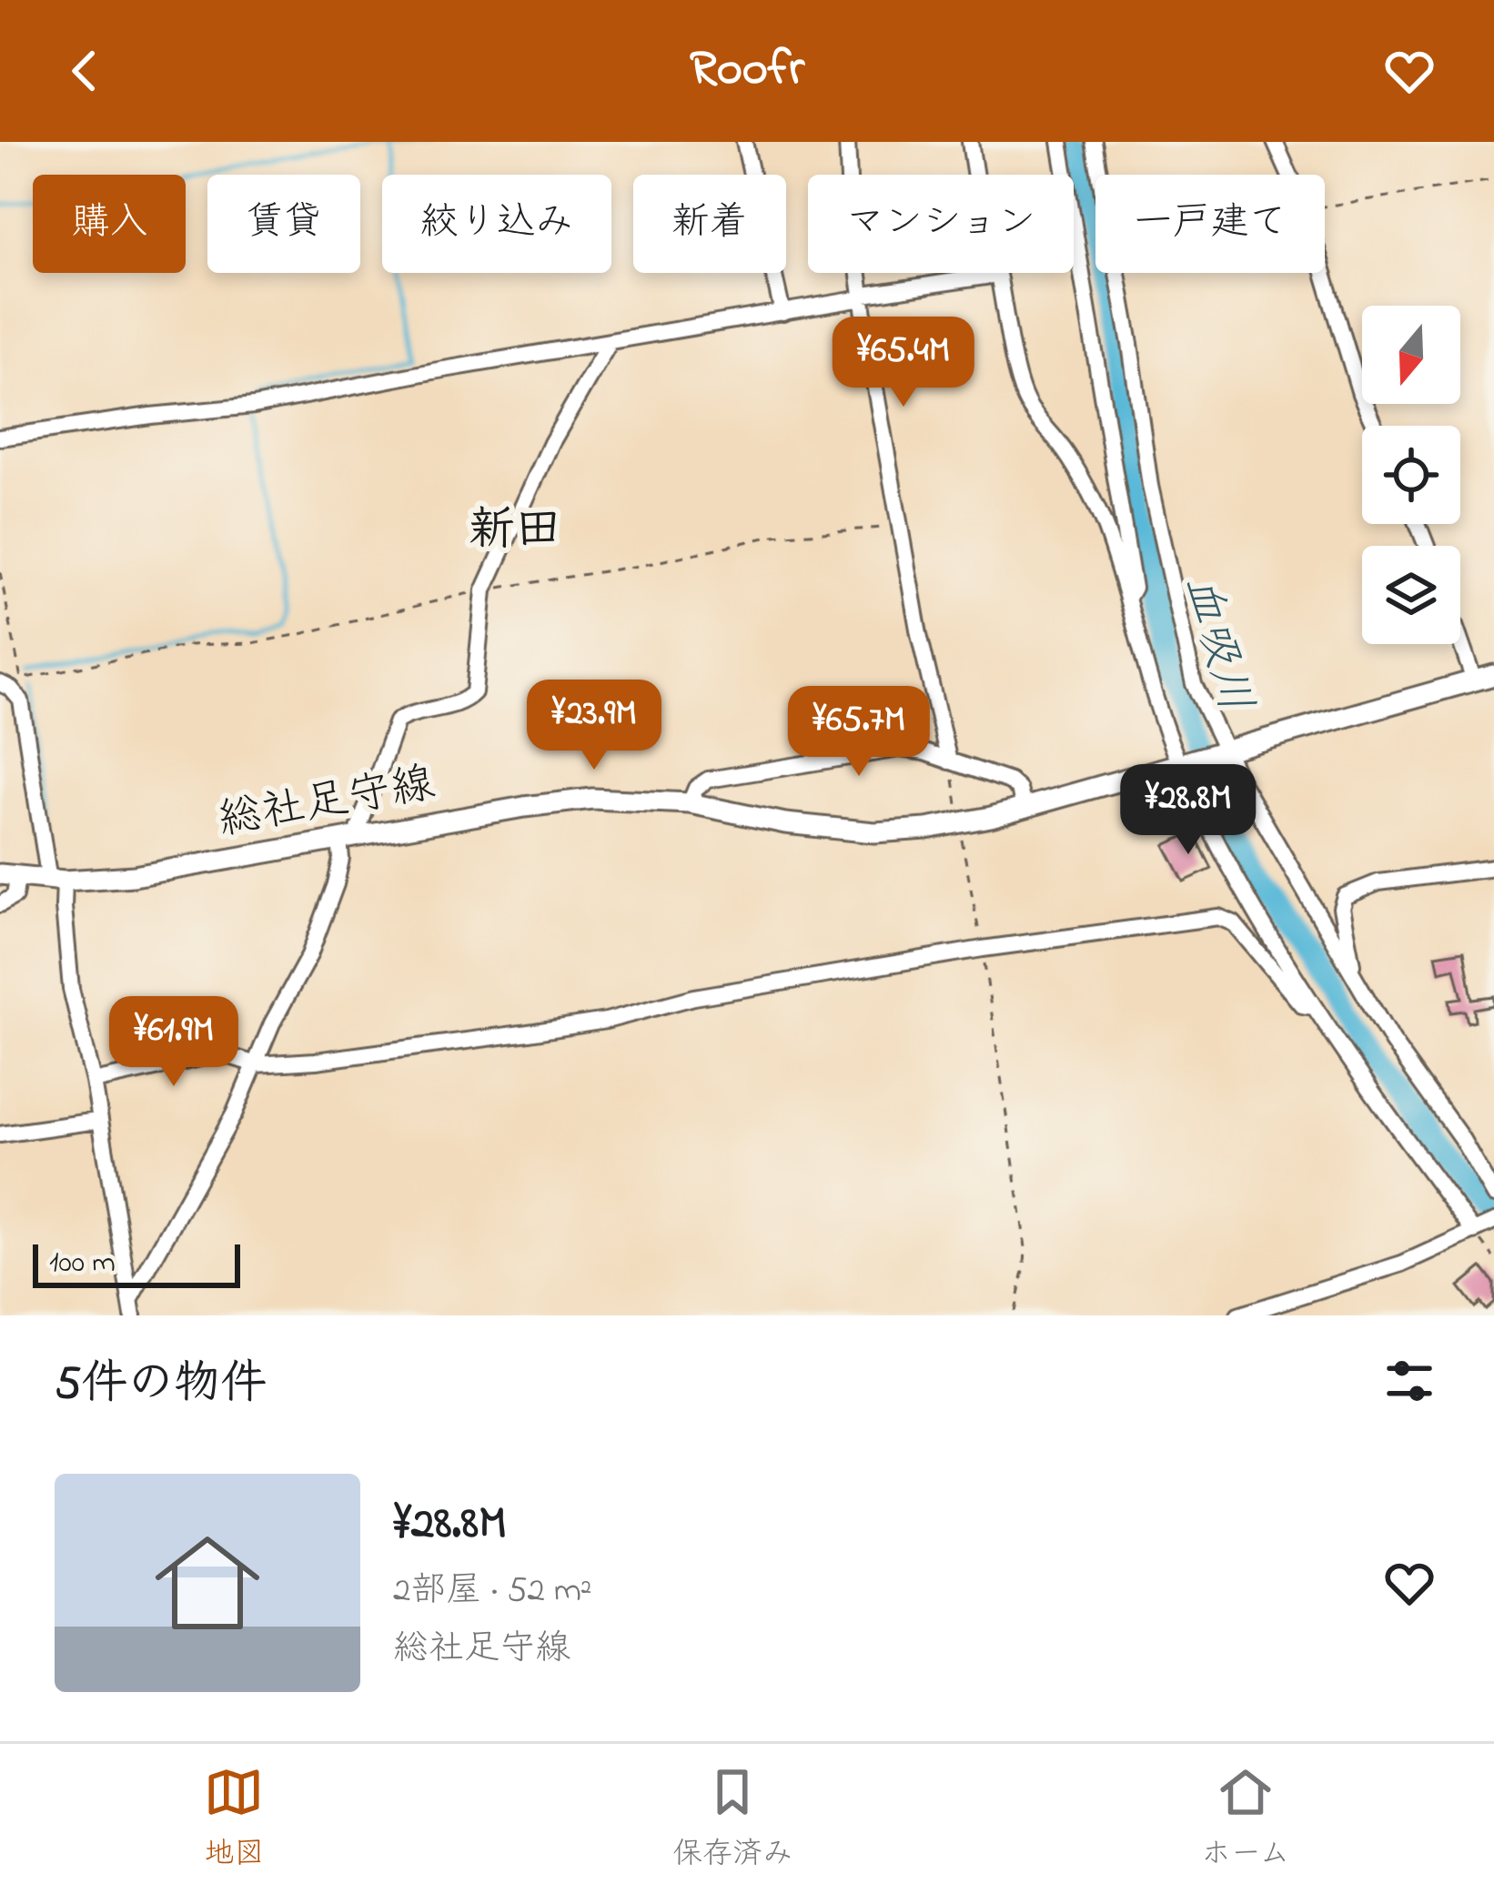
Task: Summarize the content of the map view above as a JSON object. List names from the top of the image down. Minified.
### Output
{"streets":{"main road":["総社足守線"]},"districts":["新田"],"water":["血吸川"],"scale_bar":"100 m","north":"bottom","page":{"header":"Roofr","chip":["購入","賃貸","絞り込み","新着","マンション","一戸建て"],"price":["¥65.4M","¥23.9M","¥65.7M","¥28.8M","¥61.9M"],"scale":"100 m","heading":"5件の物件","list":[{"name":"¥28.8M","note":"2部屋 · 52 m² · 総社足守線"}],"tabs":["地図","保存済み","ホーム"]}}
